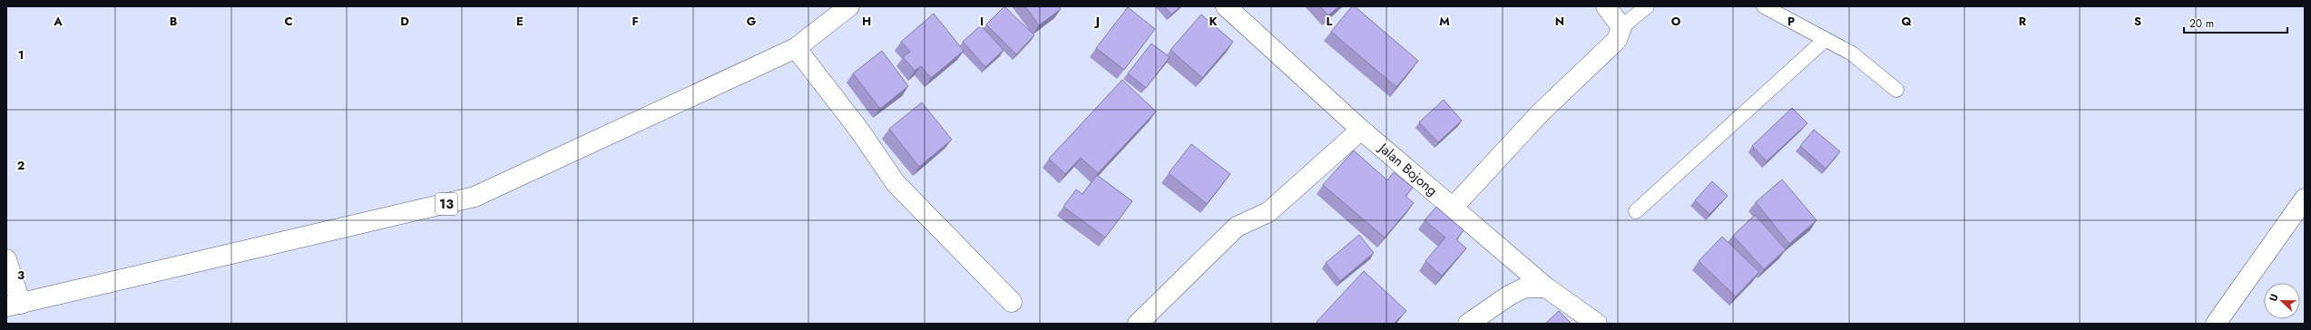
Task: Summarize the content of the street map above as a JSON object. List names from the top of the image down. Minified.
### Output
{"streets":{"main road":["Jalan Bojong","13"]},"scale_bar":"20 m","north":"left","grid":{"columns":["A","B","C","D","E","F","G","H","I","J","K","L","M","N","O","P","Q","R","S"],"rows":["1","2","3"]}}
